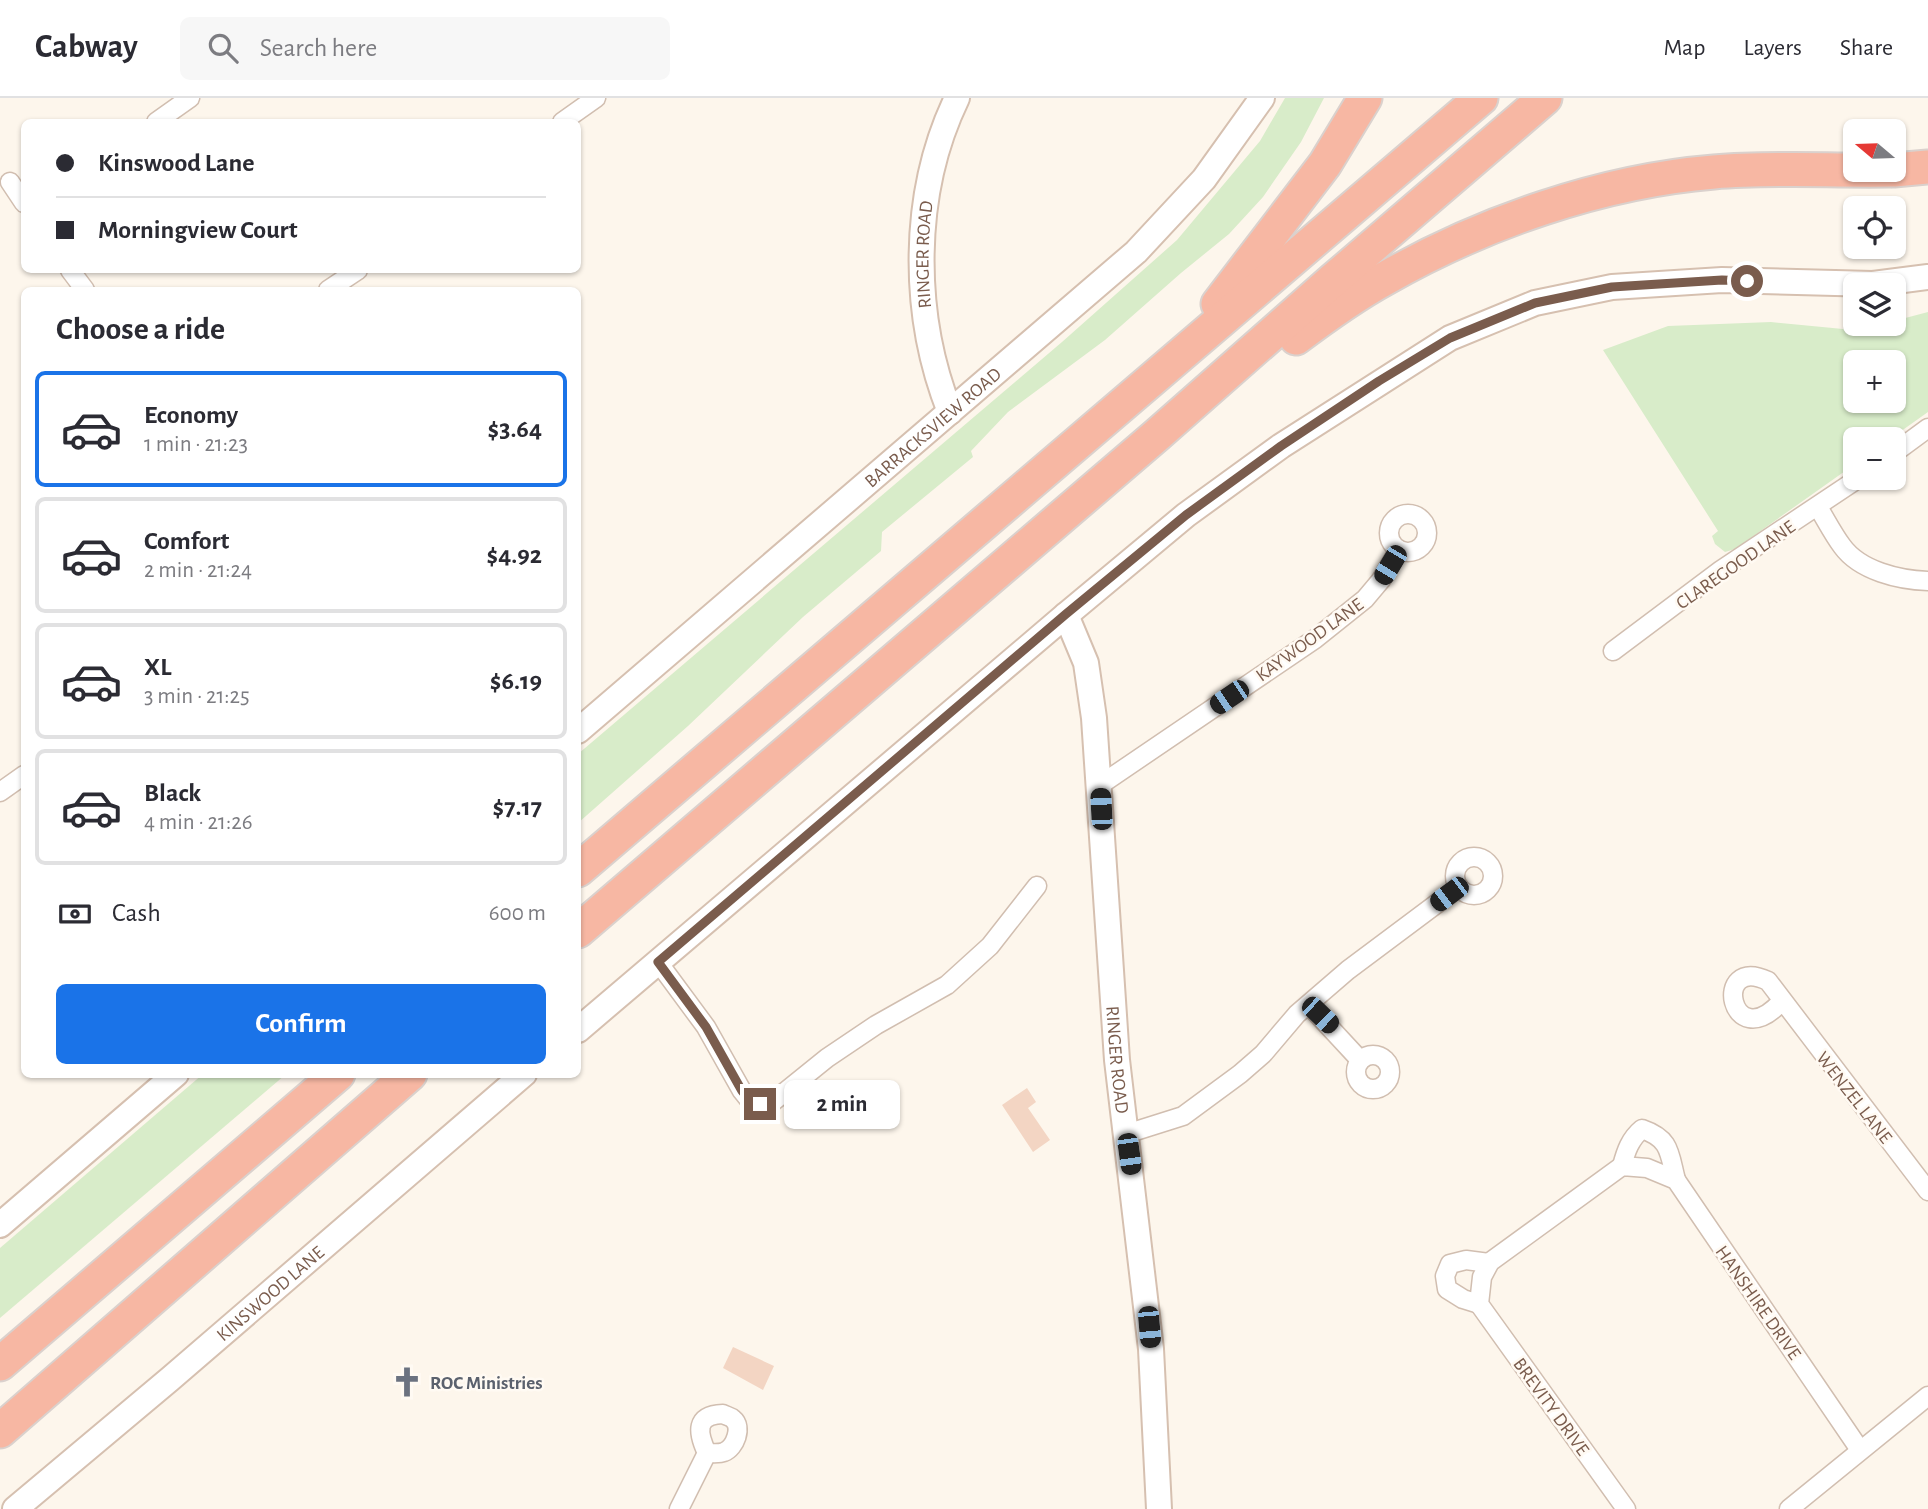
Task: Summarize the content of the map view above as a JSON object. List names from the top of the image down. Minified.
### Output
{"streets":{"street":["RINGER ROAD","BARRACKSVIEW ROAD","CLAREGOOD LANE","KAYWOOD LANE","WENZEL LANE","KINSWOOD LANE","HANSHIRE DRIVE","BREVITY DRIVE"]},"crossings":[["RINGER ROAD","BARRACKSVIEW ROAD"],["RINGER ROAD","KAYWOOD LANE"]],"places":{"church":["ROC Ministries"]},"north":"left","page":{"header":"Cabway","search":"Search here","nav":["Map","Layers","Share"],"map_buttons":["+","−"],"banner":["Kinswood Lane","Morningview Court"],"heading":"Choose a ride","list":[{"name":"Economy","note":"1 min · 21:23","value":"$3.64"},{"name":"Comfort","note":"2 min · 21:24","value":"$4.92"},{"name":"XL","note":"3 min · 21:25","value":"$6.19"},{"name":"Black","note":"4 min · 21:26","value":"$7.17"}],"pay":["Cash","600 m"],"buttons":"Confirm","bubble":"2 min"}}
